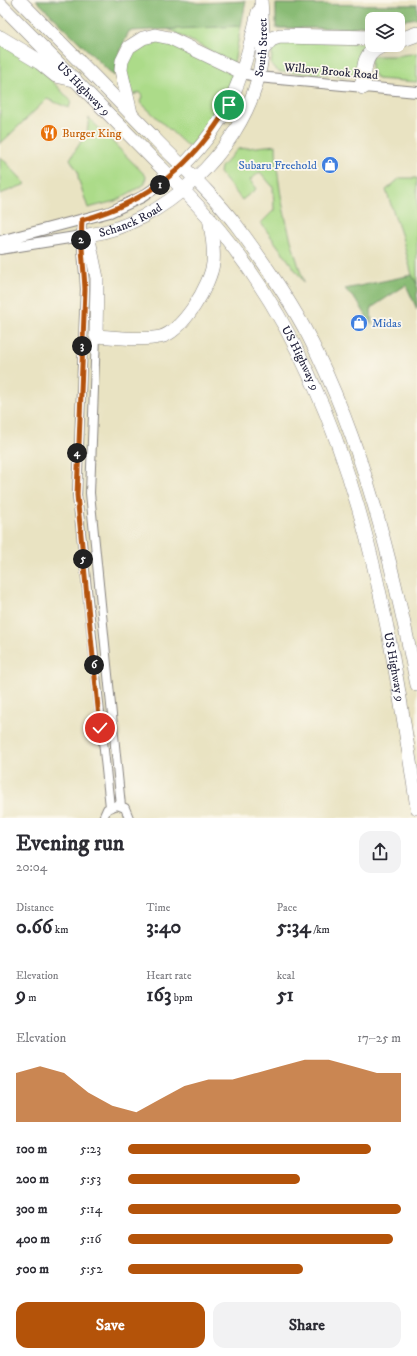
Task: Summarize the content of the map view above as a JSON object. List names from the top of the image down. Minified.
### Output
{"streets":{"main road":["South Street","US Highway 9","Schanck Road"],"street":["Willow Brook Road"]},"crossings":[["South Street","Willow Brook Road"],["South Street","US Highway 9"],["South Street","Schanck Road"],["US Highway 9","Schanck Road"]],"places":{"restaurant":["Burger King"],"shop":["Subaru Freehold","Midas"]},"page":{"pins":["1","2","3","4","5","6"],"heading":["Evening run","20:04"],"stats":[["Distance","0.66 km"],["Time","3:40"],["Pace","5:34 /km"],["Elevation","9 m"],["Heart rate","163 bpm"],["kcal","51"]],"chart":["Elevation","17–25 m"],"list":[{"name":"100 m","note":"5:23"},{"name":"200 m","note":"5:53"},{"name":"300 m","note":"5:14"},{"name":"400 m","note":"5:16"},{"name":"500 m","note":"5:52"}],"buttons":["Save","Share"]}}
